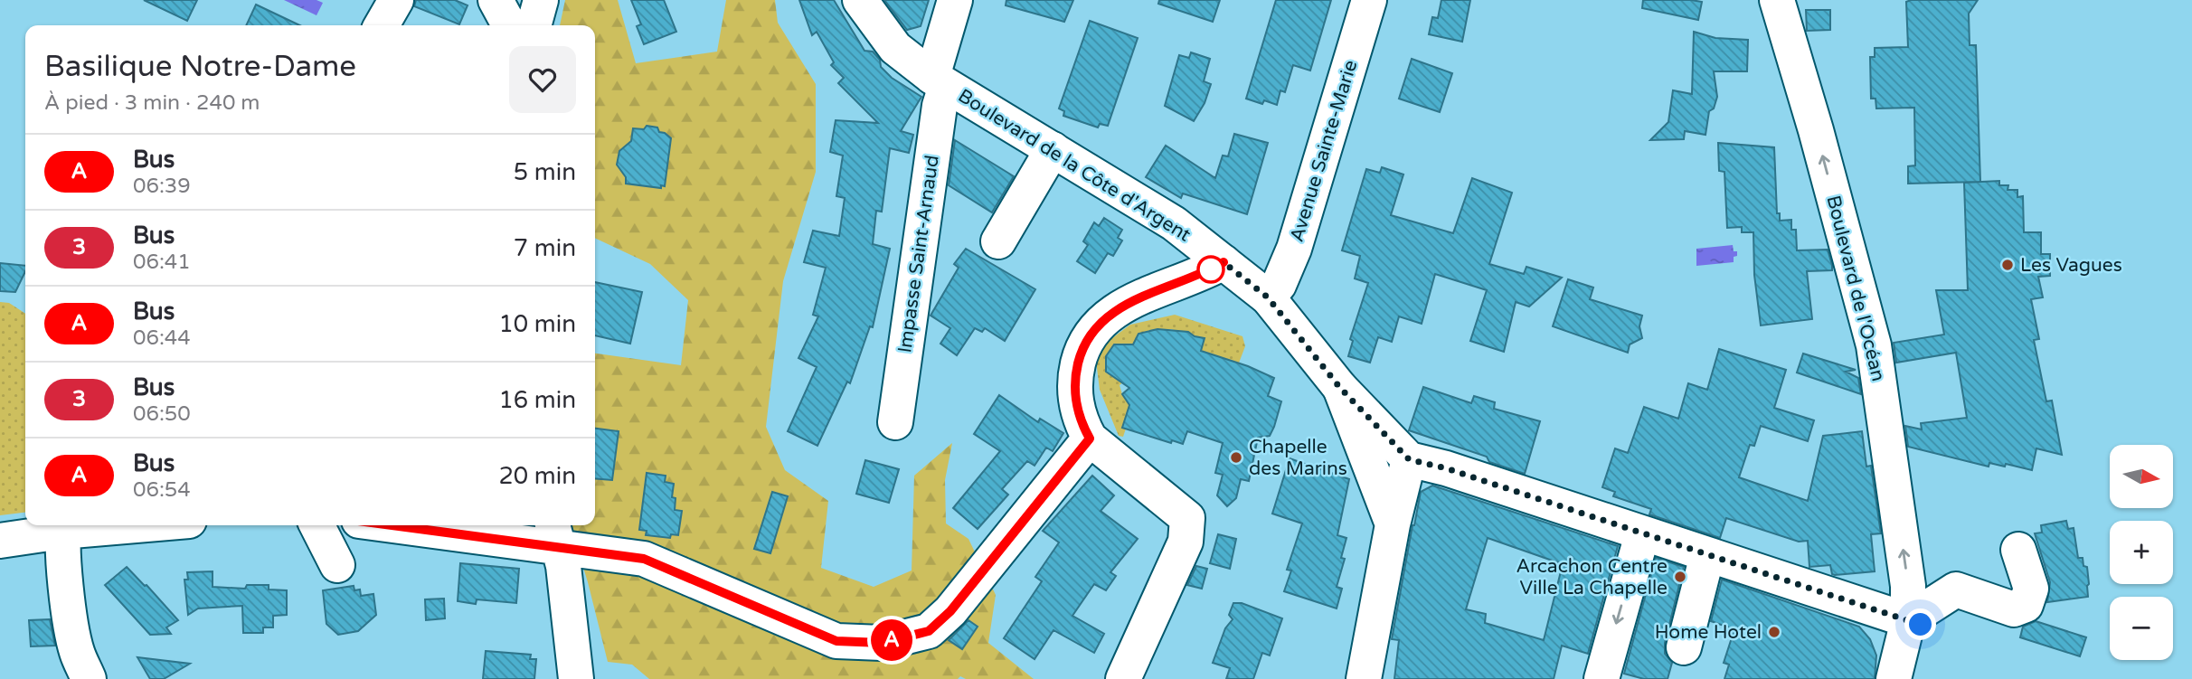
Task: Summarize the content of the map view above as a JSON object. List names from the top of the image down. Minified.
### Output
{"streets":{"street":["Avenue Sainte-Marie","Boulevard de la Côte d'Argent","Impasse Saint-Arnaud","Boulevard de l'Océan"]},"crossings":[["Avenue Sainte-Marie","Boulevard de la Côte d'Argent"],["Boulevard de la Côte d'Argent","Impasse Saint-Arnaud"]],"one_way":["Boulevard de l'Océan"],"places":["Les Vagues","Chapelle des Marins","Arcachon Centre Ville La Chapelle","Home Hotel"],"lines":["bus line A"],"north":"right","page":{"on_map":"A","heading":["Basilique Notre-Dame","À pied · 3 min · 240 m"],"list":[{"mark":"A","name":"Bus","note":"06:39","value":"5 min"},{"mark":"3","name":"Bus","note":"06:41","value":"7 min"},{"mark":"A","name":"Bus","note":"06:44","value":"10 min"},{"mark":"3","name":"Bus","note":"06:50","value":"16 min"},{"mark":"A","name":"Bus","note":"06:54","value":"20 min"}],"map_buttons":["+","−"]}}
